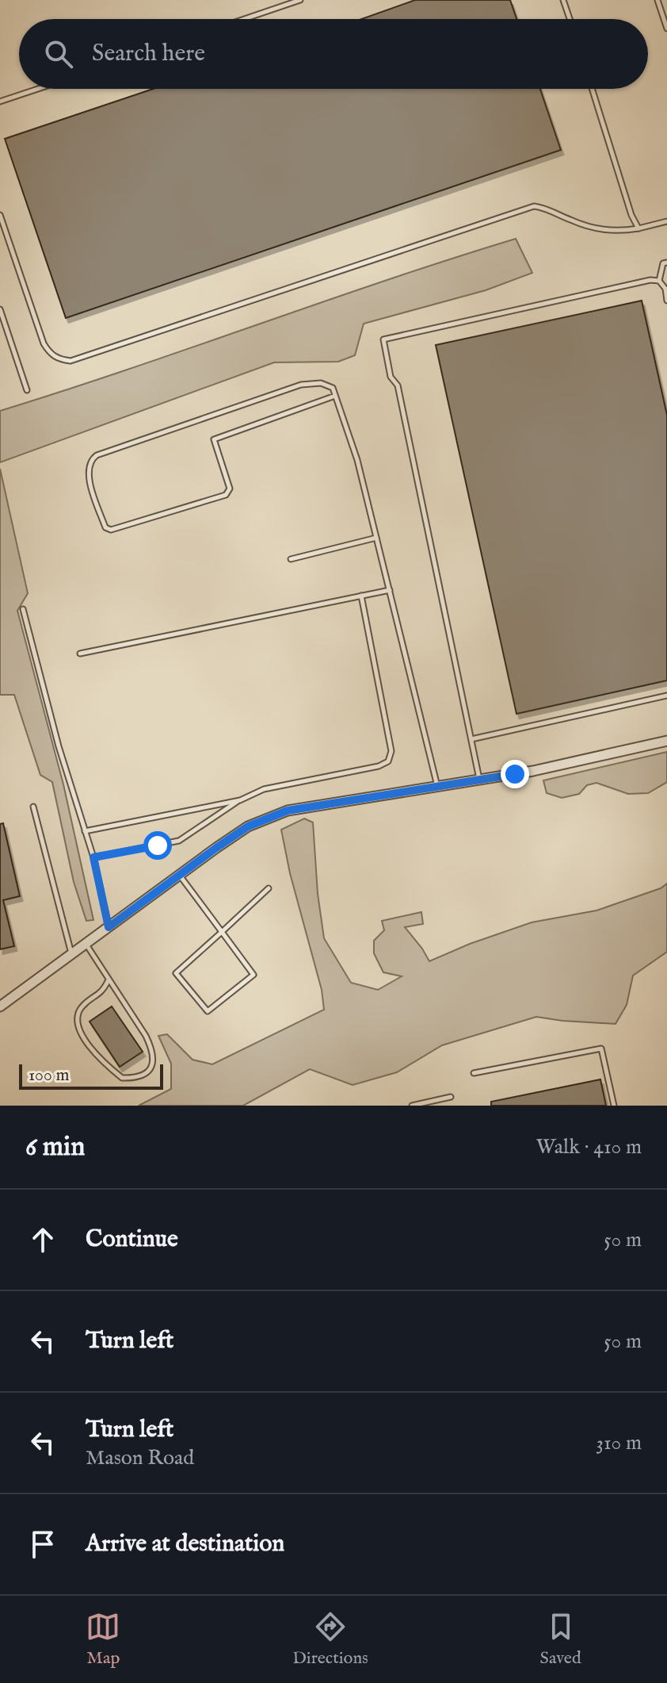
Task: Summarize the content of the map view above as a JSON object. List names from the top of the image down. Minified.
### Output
{"scale_bar":"100 m","page":{"search":"Search here","scale":"100 m","heading":["6 min","Walk · 410 m"],"list":[["Continue","50 m"],["Turn left","50 m"],["Turn left","Mason Road","310 m"],"Arrive at destination"],"nav":["Map","Directions","Saved"]}}
